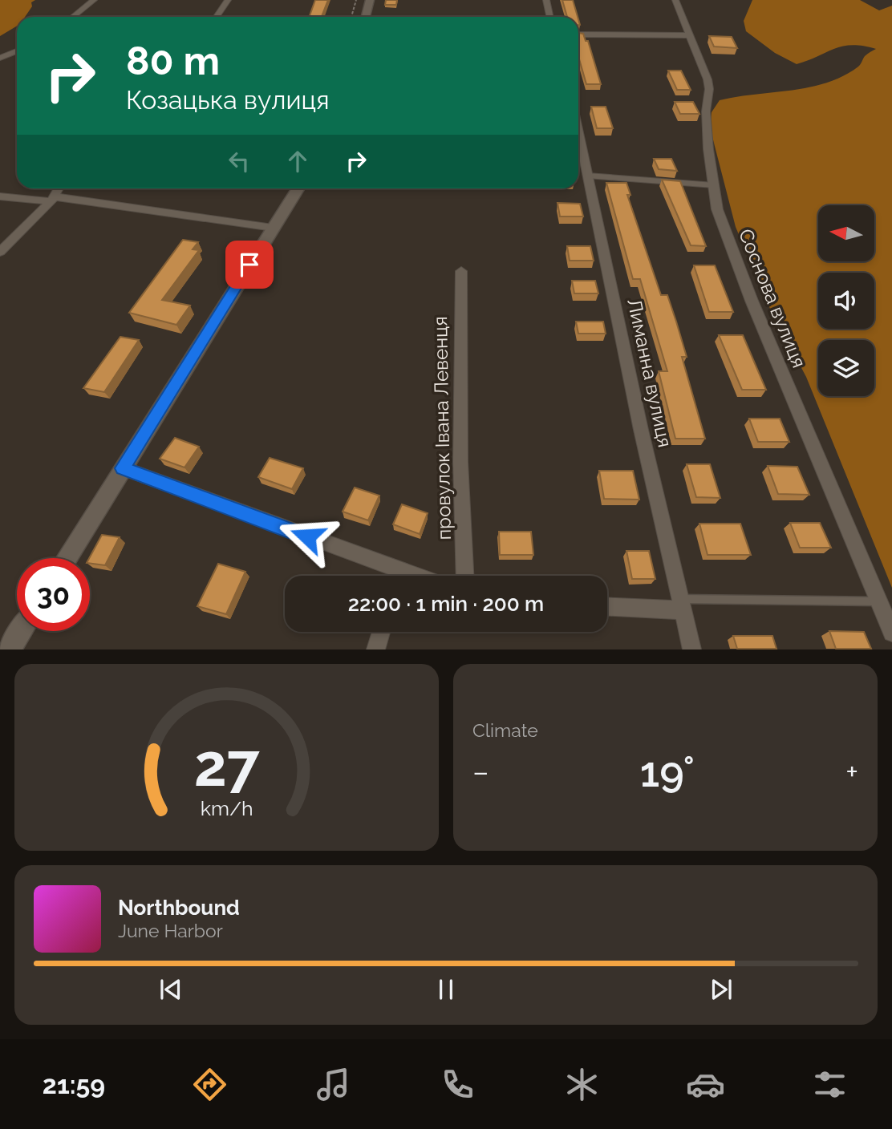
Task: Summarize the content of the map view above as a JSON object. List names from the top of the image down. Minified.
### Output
{"streets":{"street":["Соснова вулиця","Лиманна вулиця","провулок Івана Левенця"]},"north":"left","page":{"turn":["80 m","Козацька вулиця"],"limit":"30","trip":"22:00 · 1 min · 200 m","tile":"Climate","heat":["−","19°","+"],"song":["Northbound","June Harbor"],"tabs":"21:59","gauge":["27","km/h"]}}
